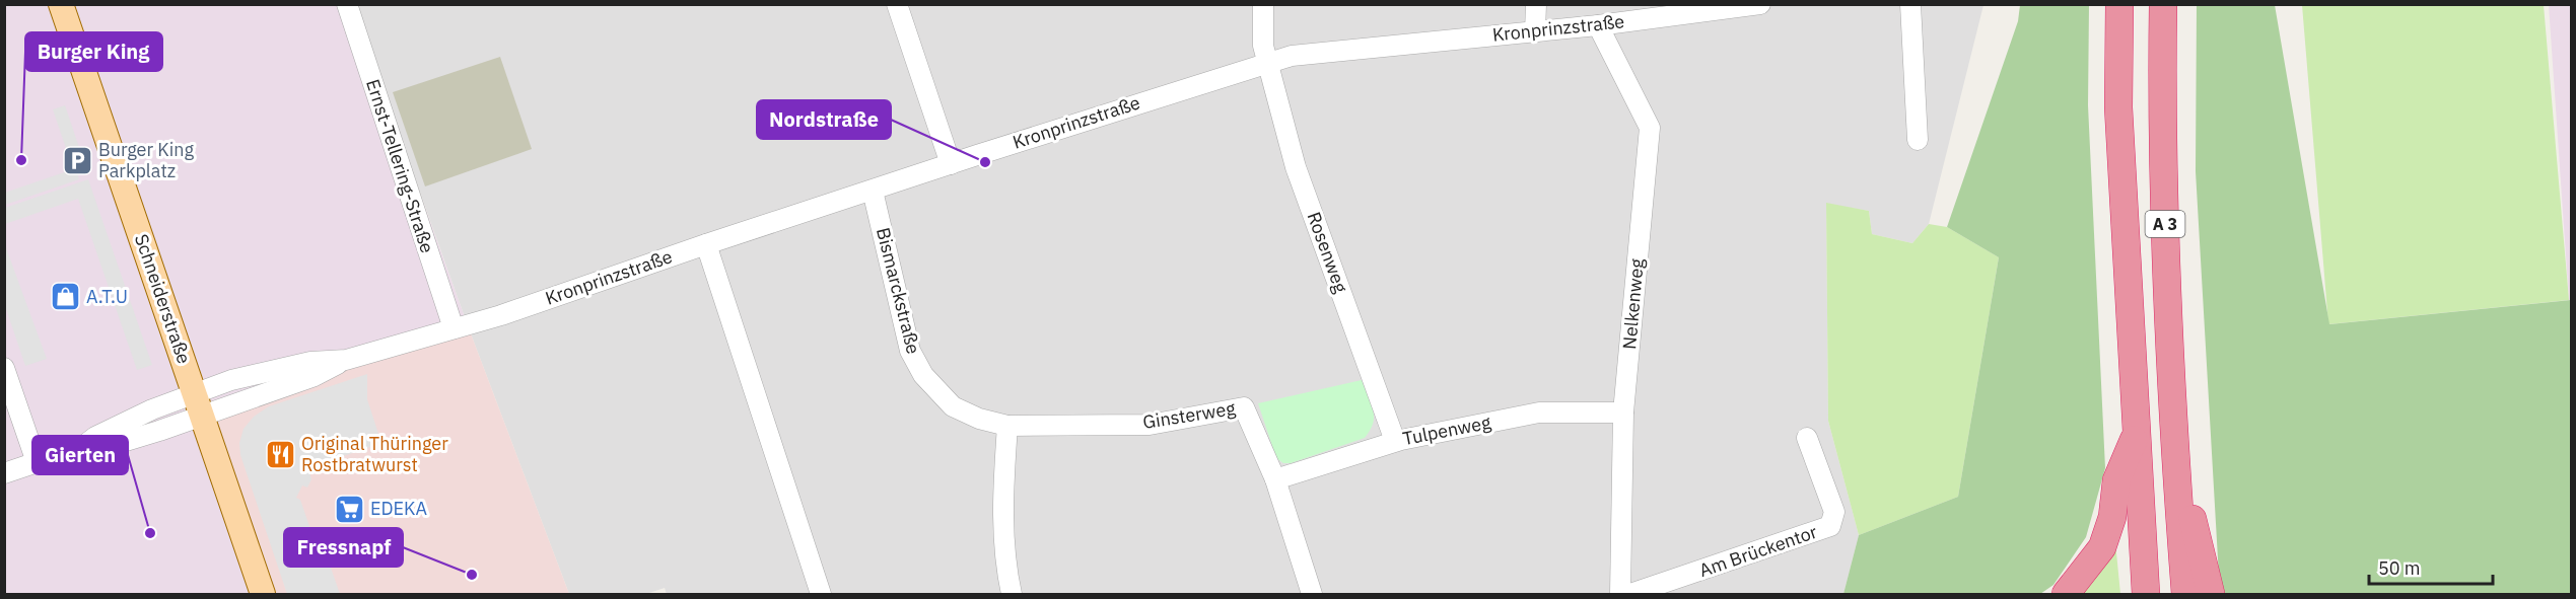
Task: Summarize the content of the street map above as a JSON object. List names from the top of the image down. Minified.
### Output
{"streets":{"highway":["A 3"],"main road":["Schneiderstraße"],"street":["Kronprinzstraße","Ernst-Tellering-Straße","Rosenweg","Bismarckstraße","Nelkenweg","Ginsterweg","Tulpenweg","Am Brückentor"]},"crossings":[["Kronprinzstraße","Ernst-Tellering-Straße"],["Kronprinzstraße","Rosenweg"],["Kronprinzstraße","Bismarckstraße"],["Kronprinzstraße","Schneiderstraße"],["Kronprinzstraße","Nelkenweg"],["Rosenweg","Tulpenweg"],["Bismarckstraße","Ginsterweg"],["Nelkenweg","Tulpenweg"],["Ginsterweg","Tulpenweg"]],"places":{"other":["Burger King","Nordstraße","Gierten","Fressnapf"],"parking":["Burger King Parkplatz"],"shop":["A.T.U"],"restaurant":["Original Thüringer Rostbratwurst"],"supermarket":["EDEKA"]},"scale_bar":"50 m"}
